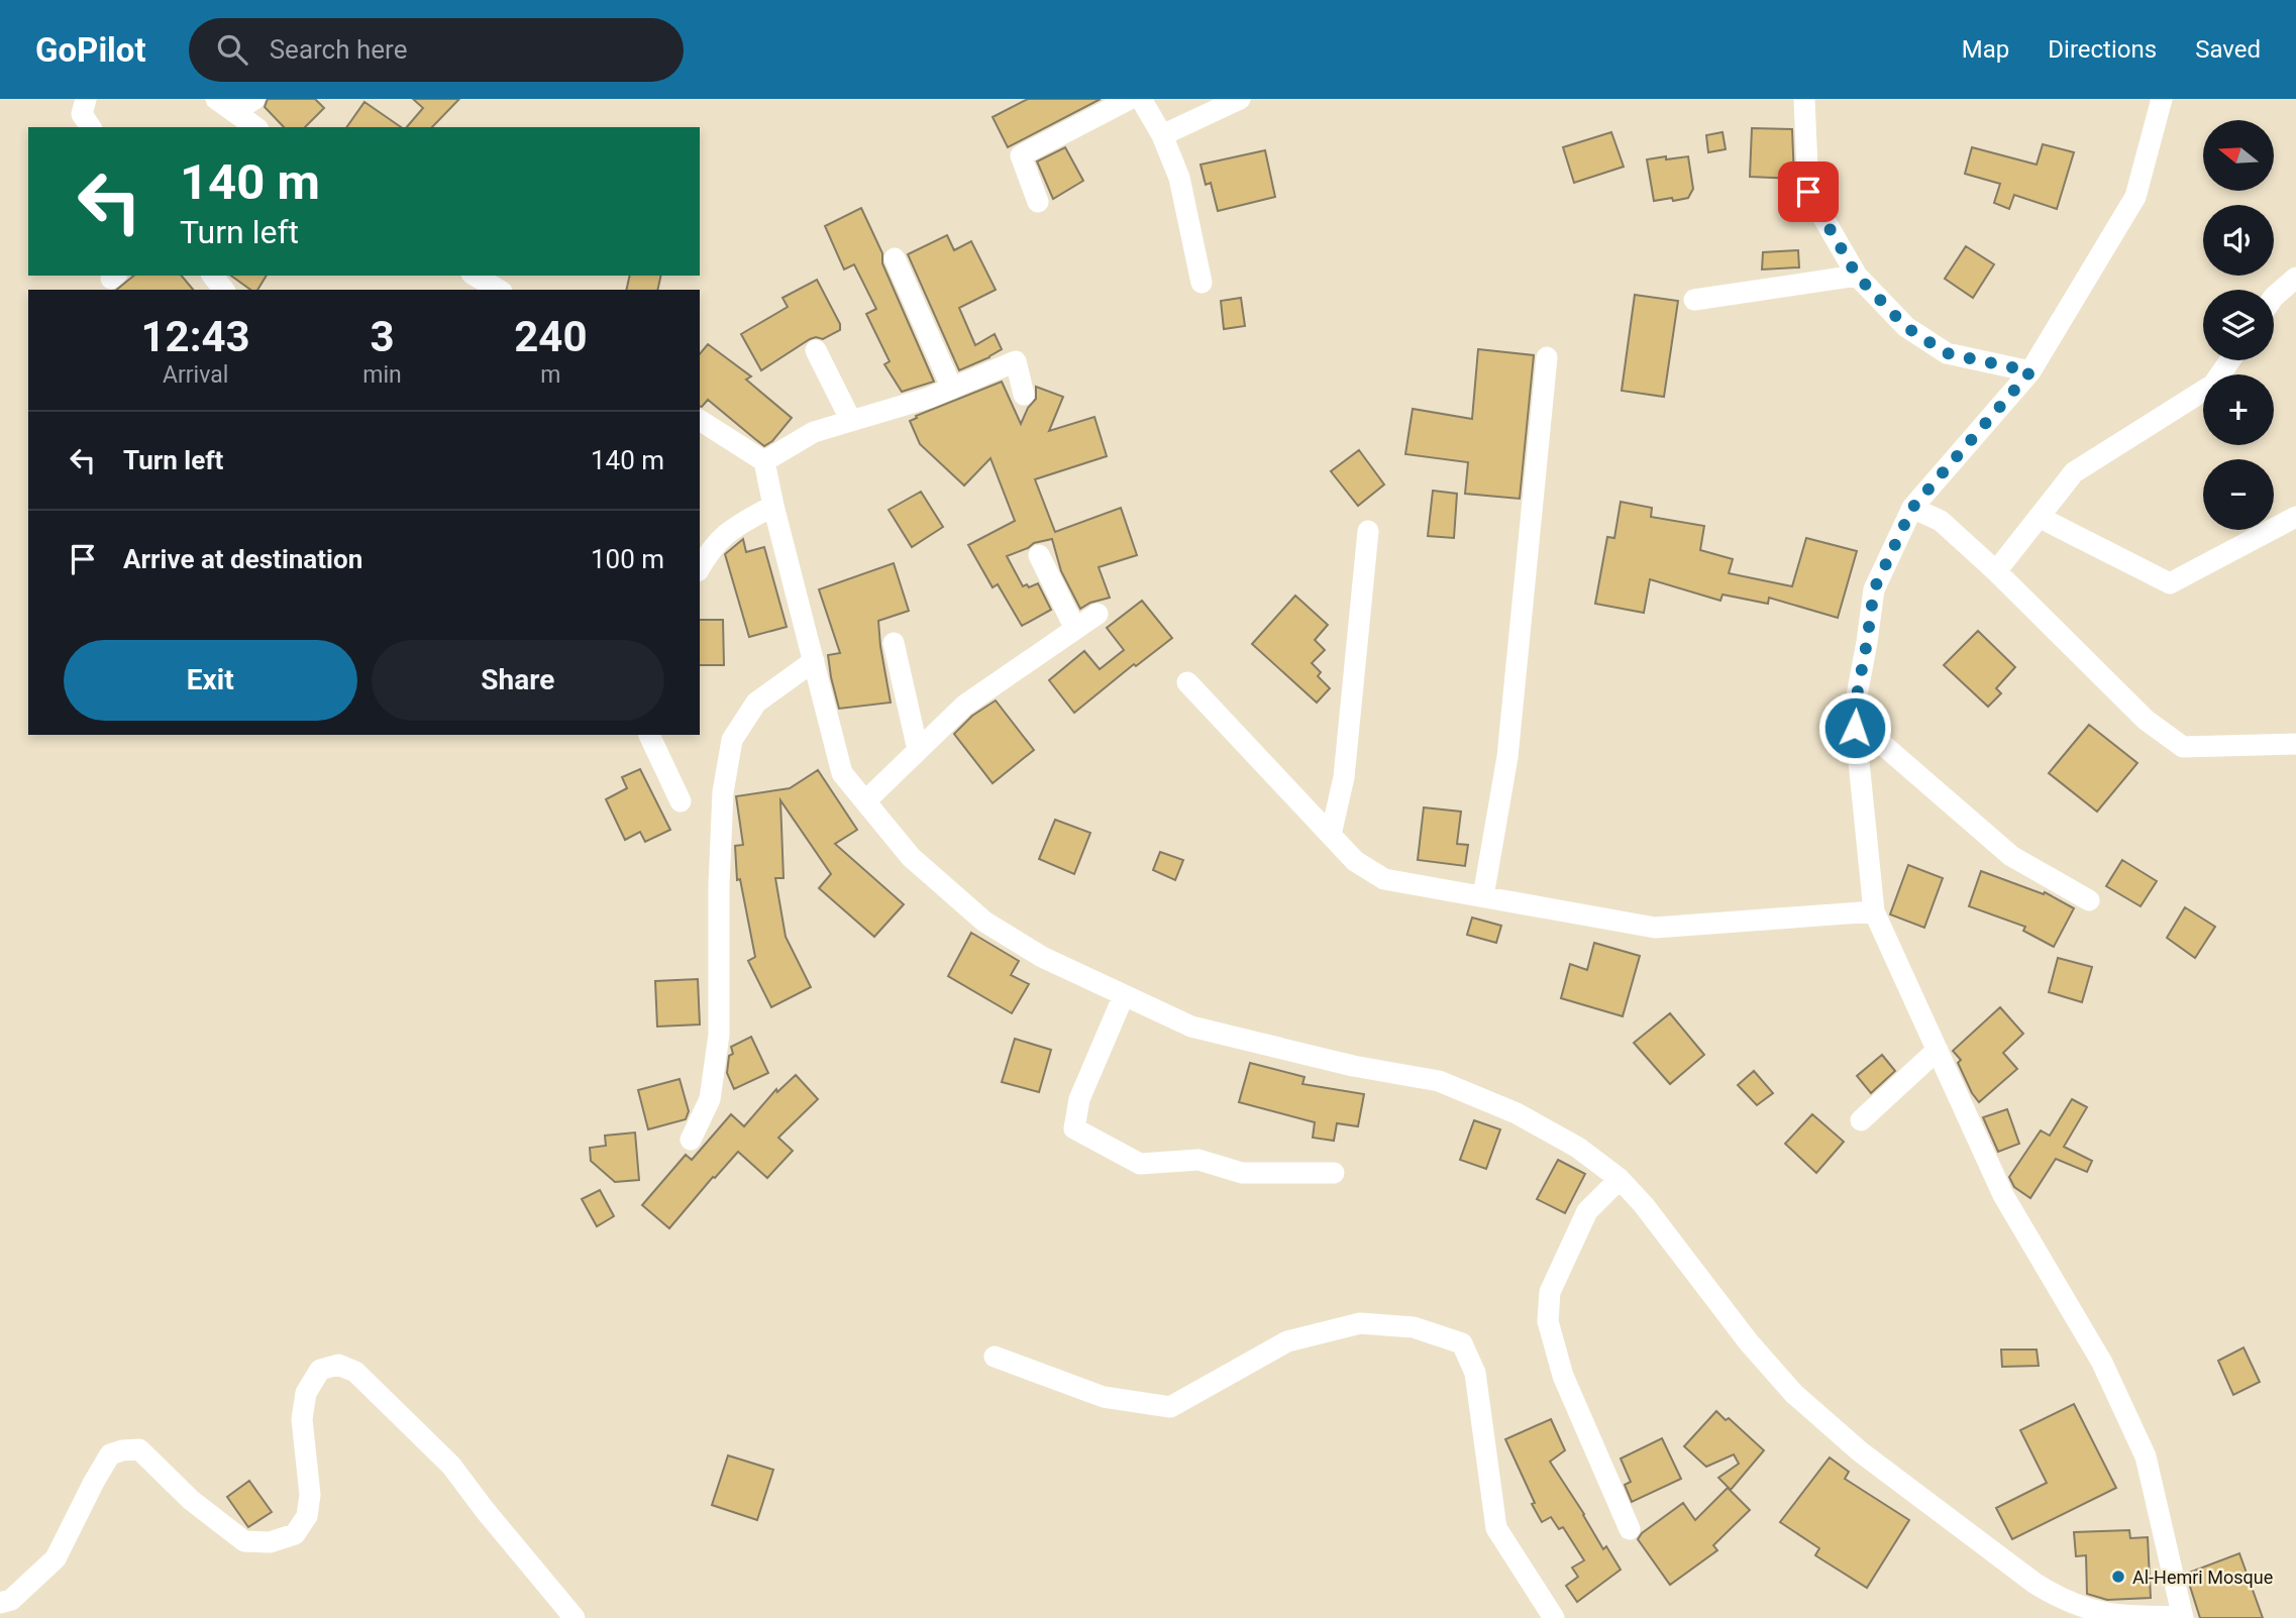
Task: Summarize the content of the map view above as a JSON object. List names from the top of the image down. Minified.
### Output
{"places":["Al-Hemri Mosque"],"north":"left","page":{"header":"GoPilot","search":"Search here","nav":["Map","Directions","Saved"],"map_buttons":["+","−"],"turn":["140 m","Turn left"],"eta":["12:43","Arrival","3","min","240","m"],"list":[{"name":"Turn left","value":"140 m"},{"name":"Arrive at destination","value":"100 m"}],"buttons":["Exit","Share"]}}
